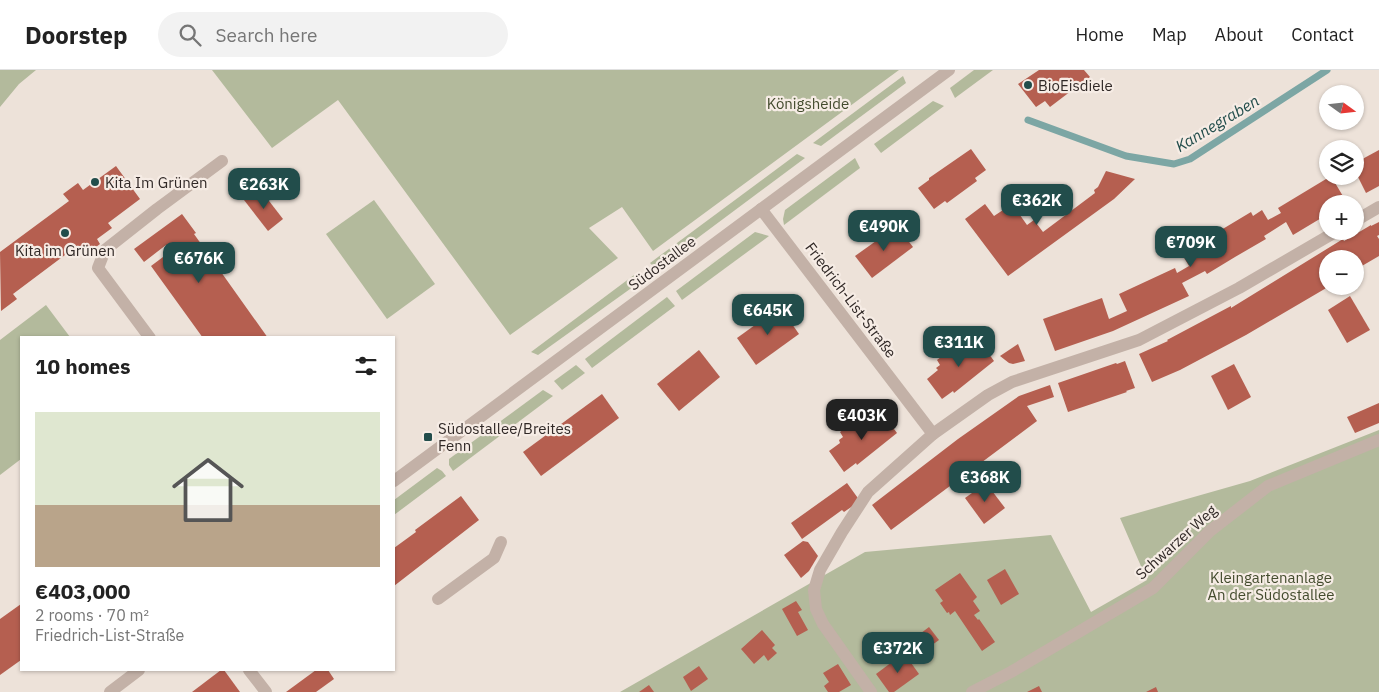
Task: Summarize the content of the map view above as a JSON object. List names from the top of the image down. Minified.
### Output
{"streets":{"street":["Südostallee","Friedrich-List-Straße","Schwarzer Weg"]},"crossings":[["Südostallee","Friedrich-List-Straße"]],"water":["Kannegraben"],"parks":["Königsheide","Kleingartenanlage An der Südostallee"],"places":{"other":["BioEisdiele","Kita Im Grünen","Kita im Grünen"],"transit":["Südostallee/Breites Fenn"]},"north":"right","page":{"header":"Doorstep","search":"Search here","nav":["Home","Map","About","Contact"],"map_buttons":["+","−"],"price":["€263K","€362K","€490K","€709K","€676K","€645K","€311K","€403K","€368K","€372K"],"heading":"10 homes","list":[{"name":"€403,000","note":"2 rooms · 70 m² · Friedrich-List-Straße"}]}}
